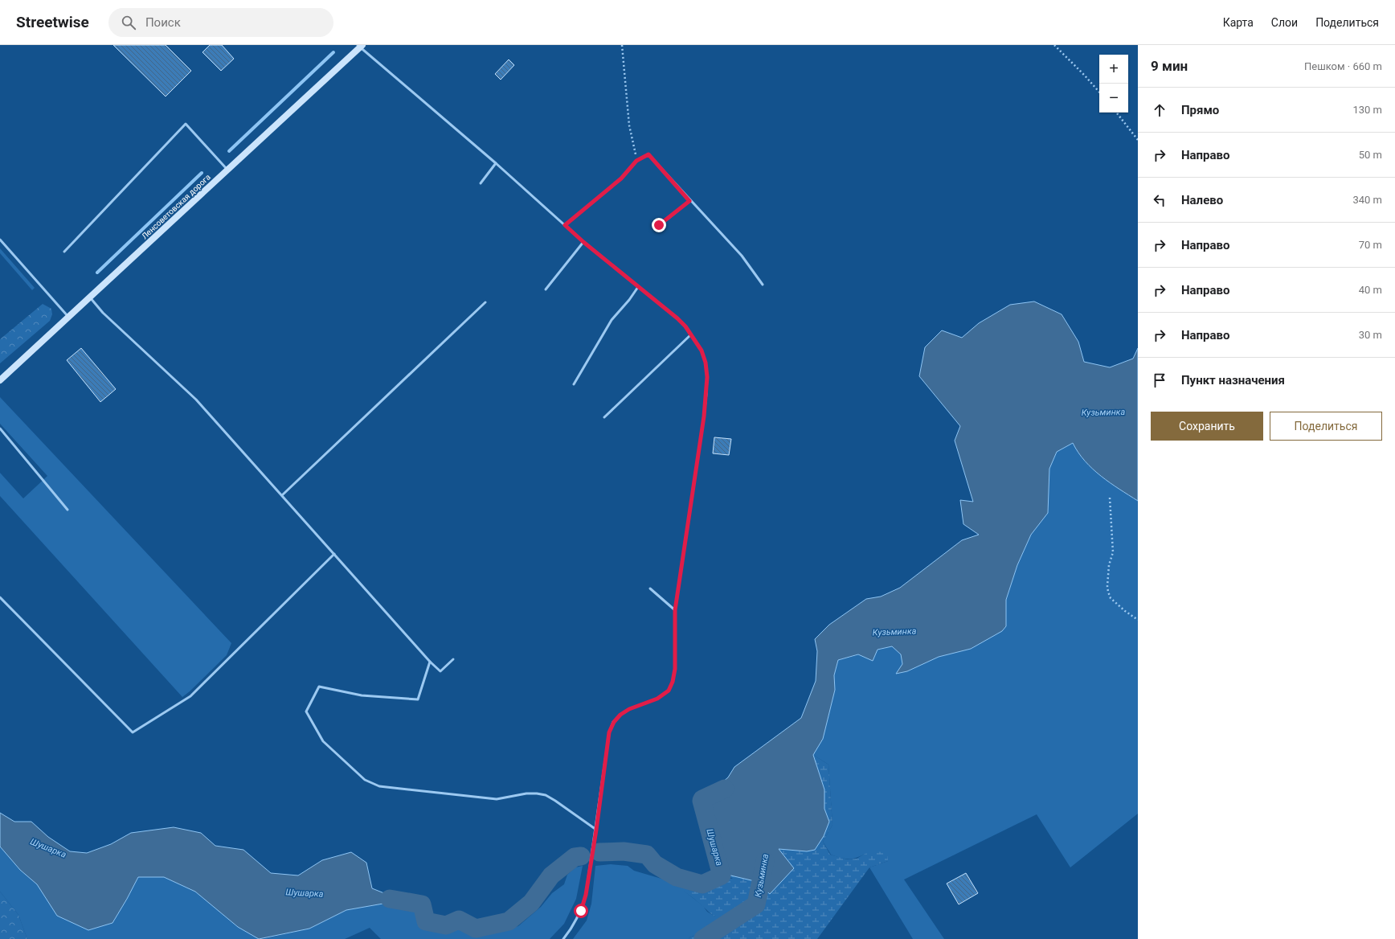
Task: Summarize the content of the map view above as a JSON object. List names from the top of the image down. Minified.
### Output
{"streets":{"street":["Ленсоветовская дорога"]},"water":["Кузьминка","Шушарка"],"page":{"header":"Streetwise","search":"Поиск","nav":["Карта","Слои","Поделиться"],"heading":["9 мин","Пешком · 660 m"],"map_buttons":["+","−"],"list":[["Прямо","130 m"],["Направо","50 m"],["Налево","340 m"],["Направо","70 m"],["Направо","40 m"],["Направо","30 m"],"Пункт назначения"],"buttons":["Сохранить","Поделиться"]}}
